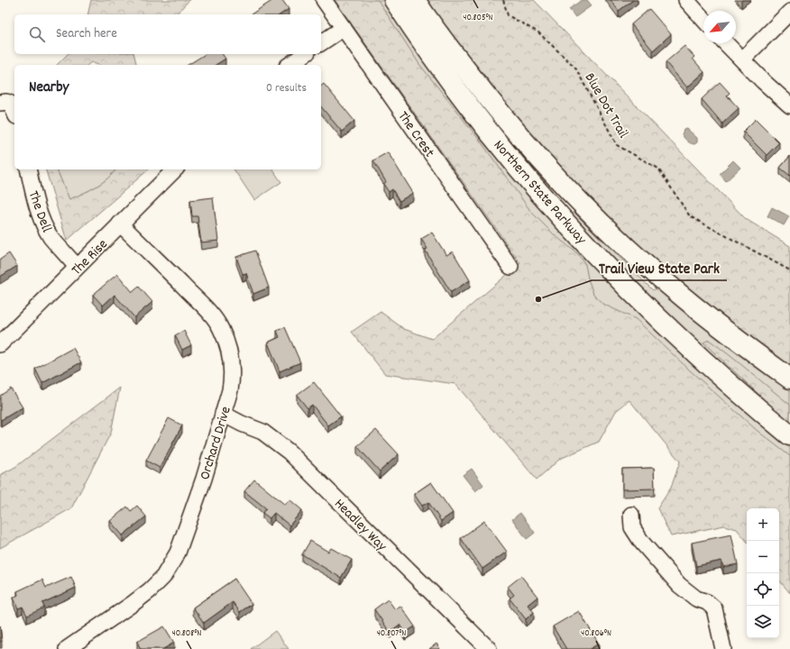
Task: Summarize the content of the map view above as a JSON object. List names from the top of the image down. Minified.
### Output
{"streets":{"highway":["Northern State Parkway"],"street":["The Crest","The Dell","The Rise","Orchard Drive","Headley Way"],"path":["Blue Dot Trail"]},"crossings":[["The Dell","The Rise"],["The Rise","Orchard Drive"],["Orchard Drive","Headley Way"]],"places":["Trail View State Park"],"north":"bottom left","page":{"search":"Search here","heading":["Nearby","0 results"],"map_buttons":["+","−"]},"coordinates":["40.805°N","40.808°N","40.807°N","40.806°N"]}
